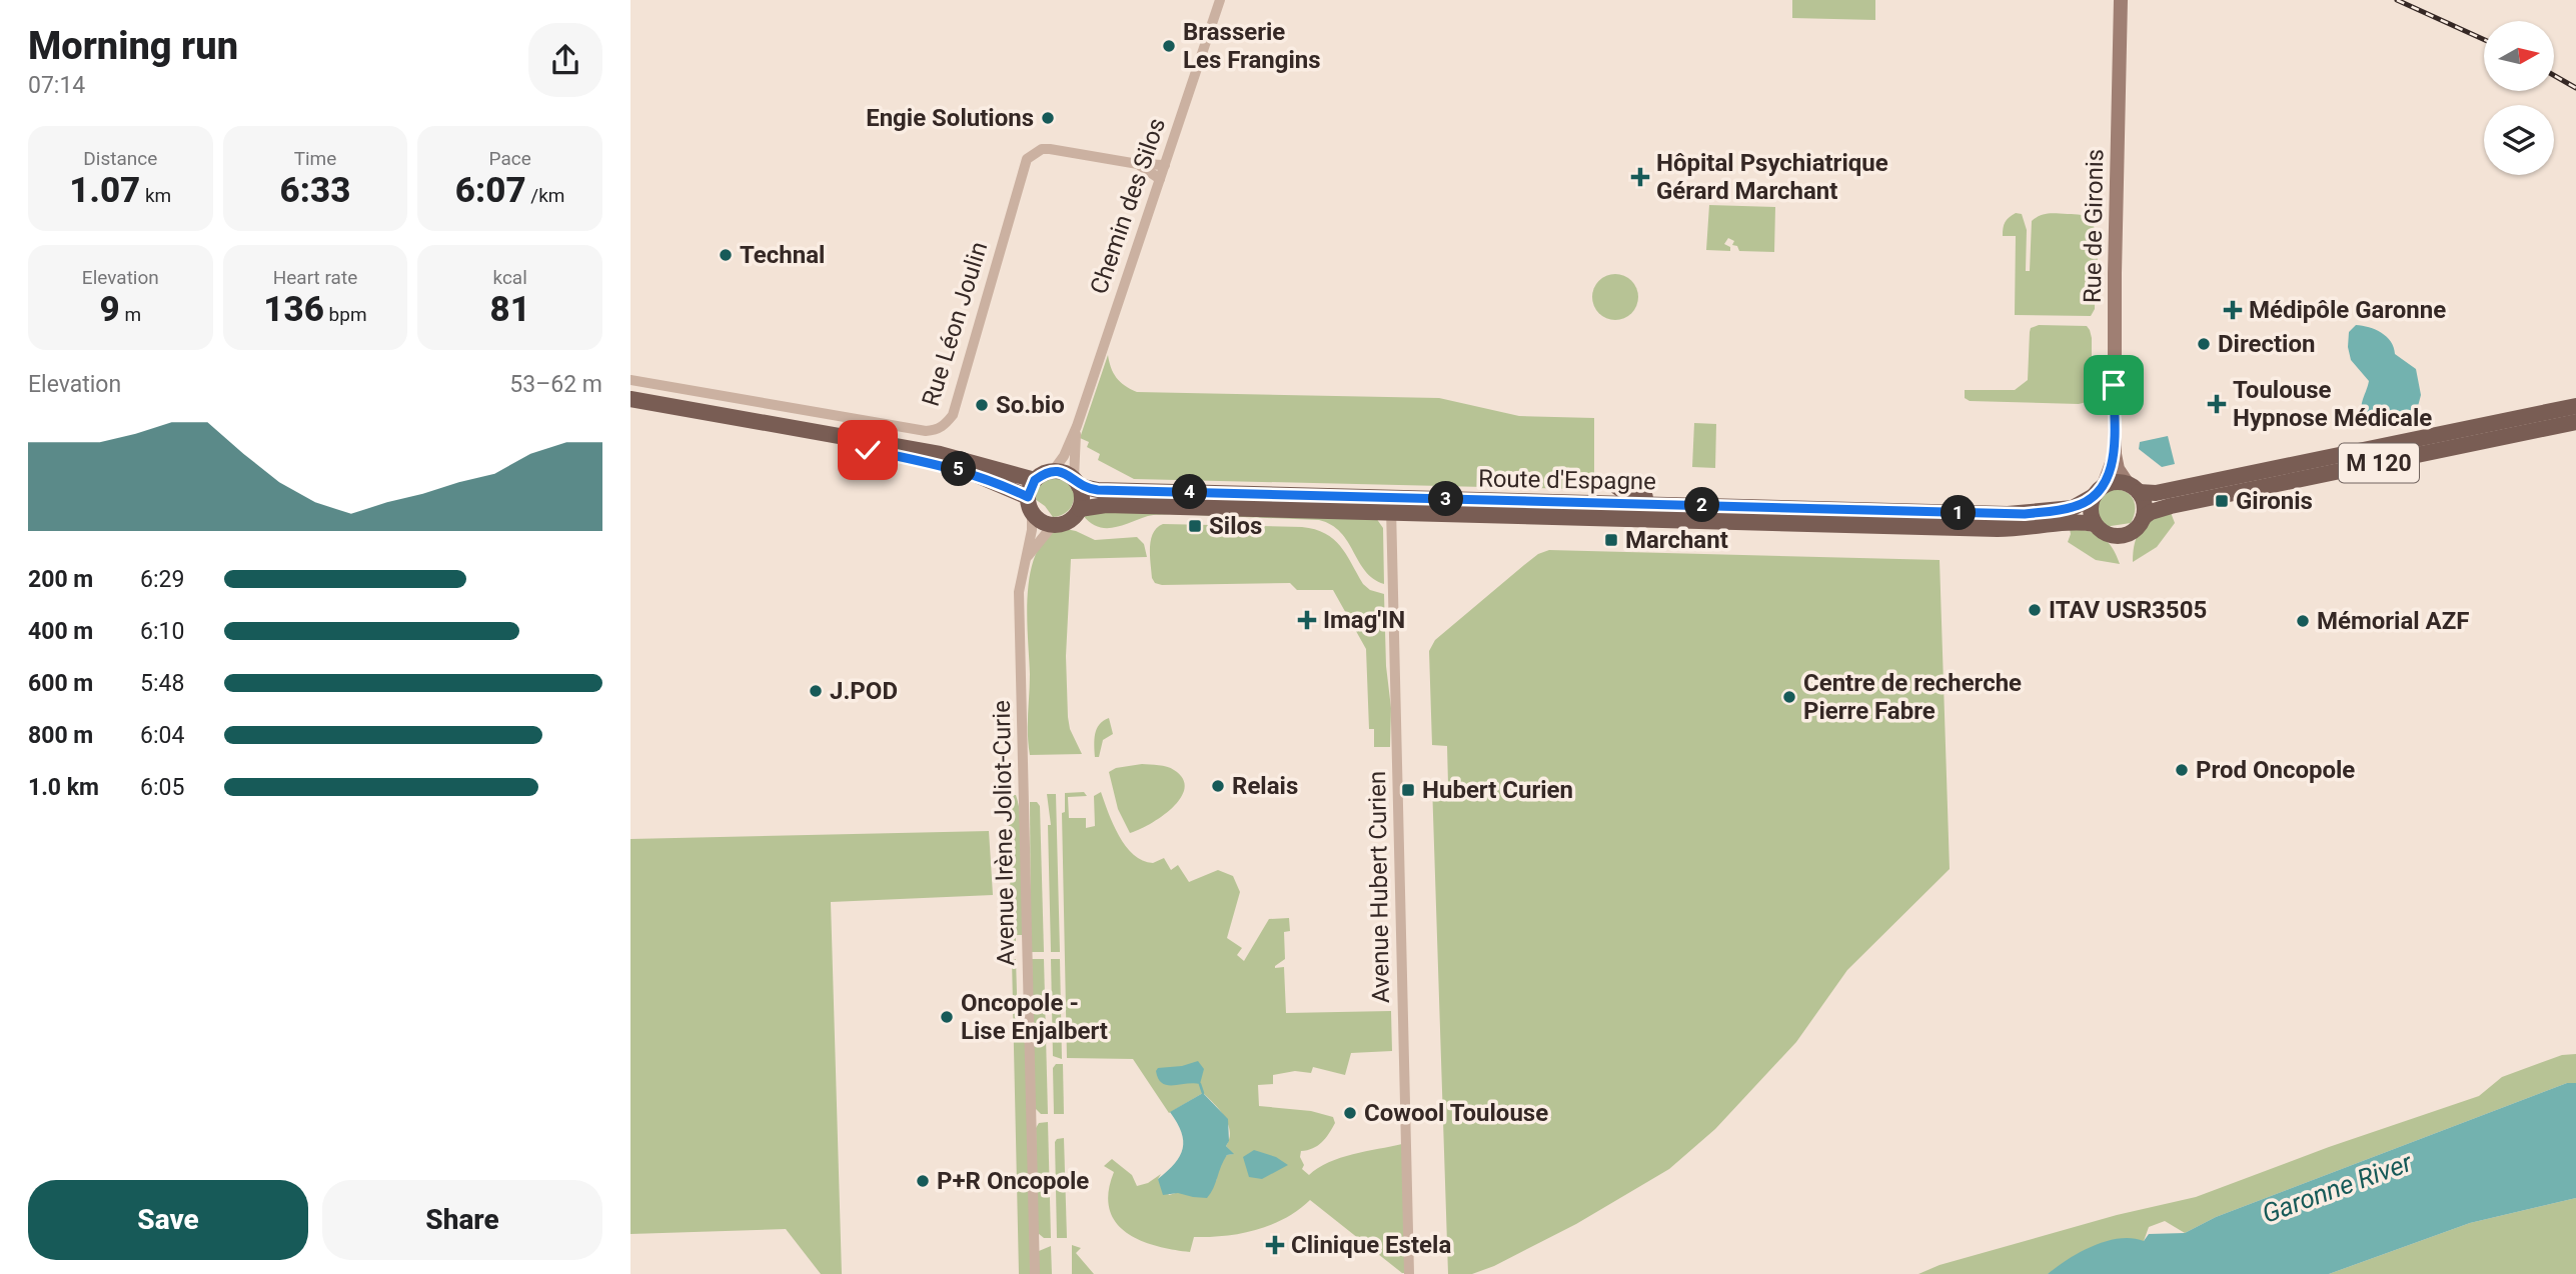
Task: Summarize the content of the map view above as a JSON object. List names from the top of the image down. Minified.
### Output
{"streets":{"main road":["M 120","Route d'Espagne"],"street":["Chemin des Silos","Rue de Gironis","Rue Léon Joulin","Avenue Irène Joliot-Curie","Avenue Hubert Curien"]},"crossings":[["Chemin des Silos","Rue Léon Joulin"],["Chemin des Silos","Route d'Espagne"],["Chemin des Silos","Avenue Irène Joliot-Curie"],["Rue de Gironis","M 120"],["Rue de Gironis","Route d'Espagne"],["M 120","Route d'Espagne"],["Route d'Espagne","Avenue Irène Joliot-Curie"],["Route d'Espagne","Avenue Hubert Curien"]],"water":["Garonne River"],"places":{"other":["Brasserie Les Frangins","Engie Solutions","Technal","Direction","So.bio","ITAV USR3505","Mémorial AZF","J.POD","Centre de recherche Pierre Fabre","Prod Oncopole","Relais","Oncopole - Lise Enjalbert","Cowool Toulouse","P+R Oncopole"],"health":["Hôpital Psychiatrique Gérard Marchant","Médipôle Garonne","Toulouse Hypnose Médicale","Imag'IN","Clinique Estela"],"transit":["Gironis","Silos","Marchant","Hubert Curien"]},"north":"right","page":{"heading":["Morning run","07:14"],"stats":[["Distance","1.07 km"],["Time","6:33"],["Pace","6:07 /km"],["Elevation","9 m"],["Heart rate","136 bpm"],["kcal","81"]],"chart":["Elevation","53–62 m"],"pins":["5","4","3","2","1"],"list":[{"name":"200 m","note":"6:29"},{"name":"400 m","note":"6:10"},{"name":"600 m","note":"5:48"},{"name":"800 m","note":"6:04"},{"name":"1.0 km","note":"6:05"}],"buttons":["Save","Share"]}}
